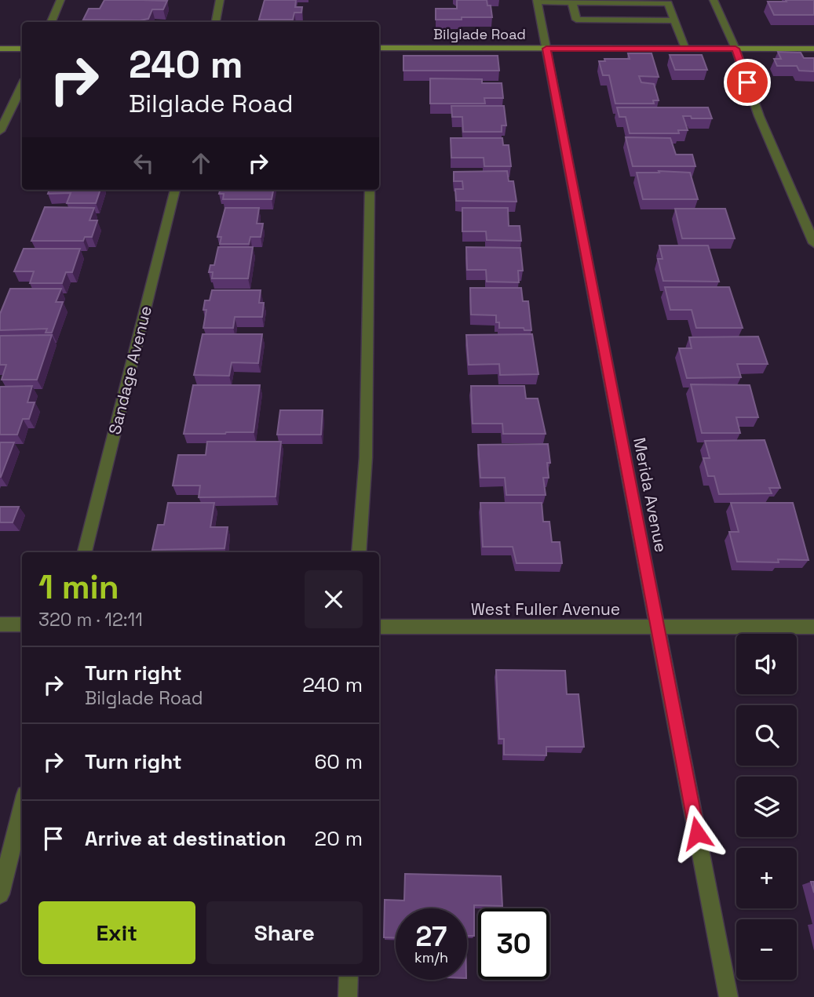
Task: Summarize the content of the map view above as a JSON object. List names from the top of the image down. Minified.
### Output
{"streets":{"street":["Bilglade Road","Sandage Avenue","Merida Avenue","West Fuller Avenue"]},"crossings":[["Bilglade Road","Merida Avenue"],["Merida Avenue","West Fuller Avenue"]],"page":{"turn":["240 m","Bilglade Road"],"heading":["1 min","320 m · 12:11"],"map_buttons":["+","−"],"list":[{"name":"Turn right","note":"Bilglade Road","value":"240 m"},{"name":"Turn right","value":"60 m"},{"name":"Arrive at destination","value":"20 m"}],"buttons":["Exit","Share"],"speed":"27 km/h","limit":"30"}}
